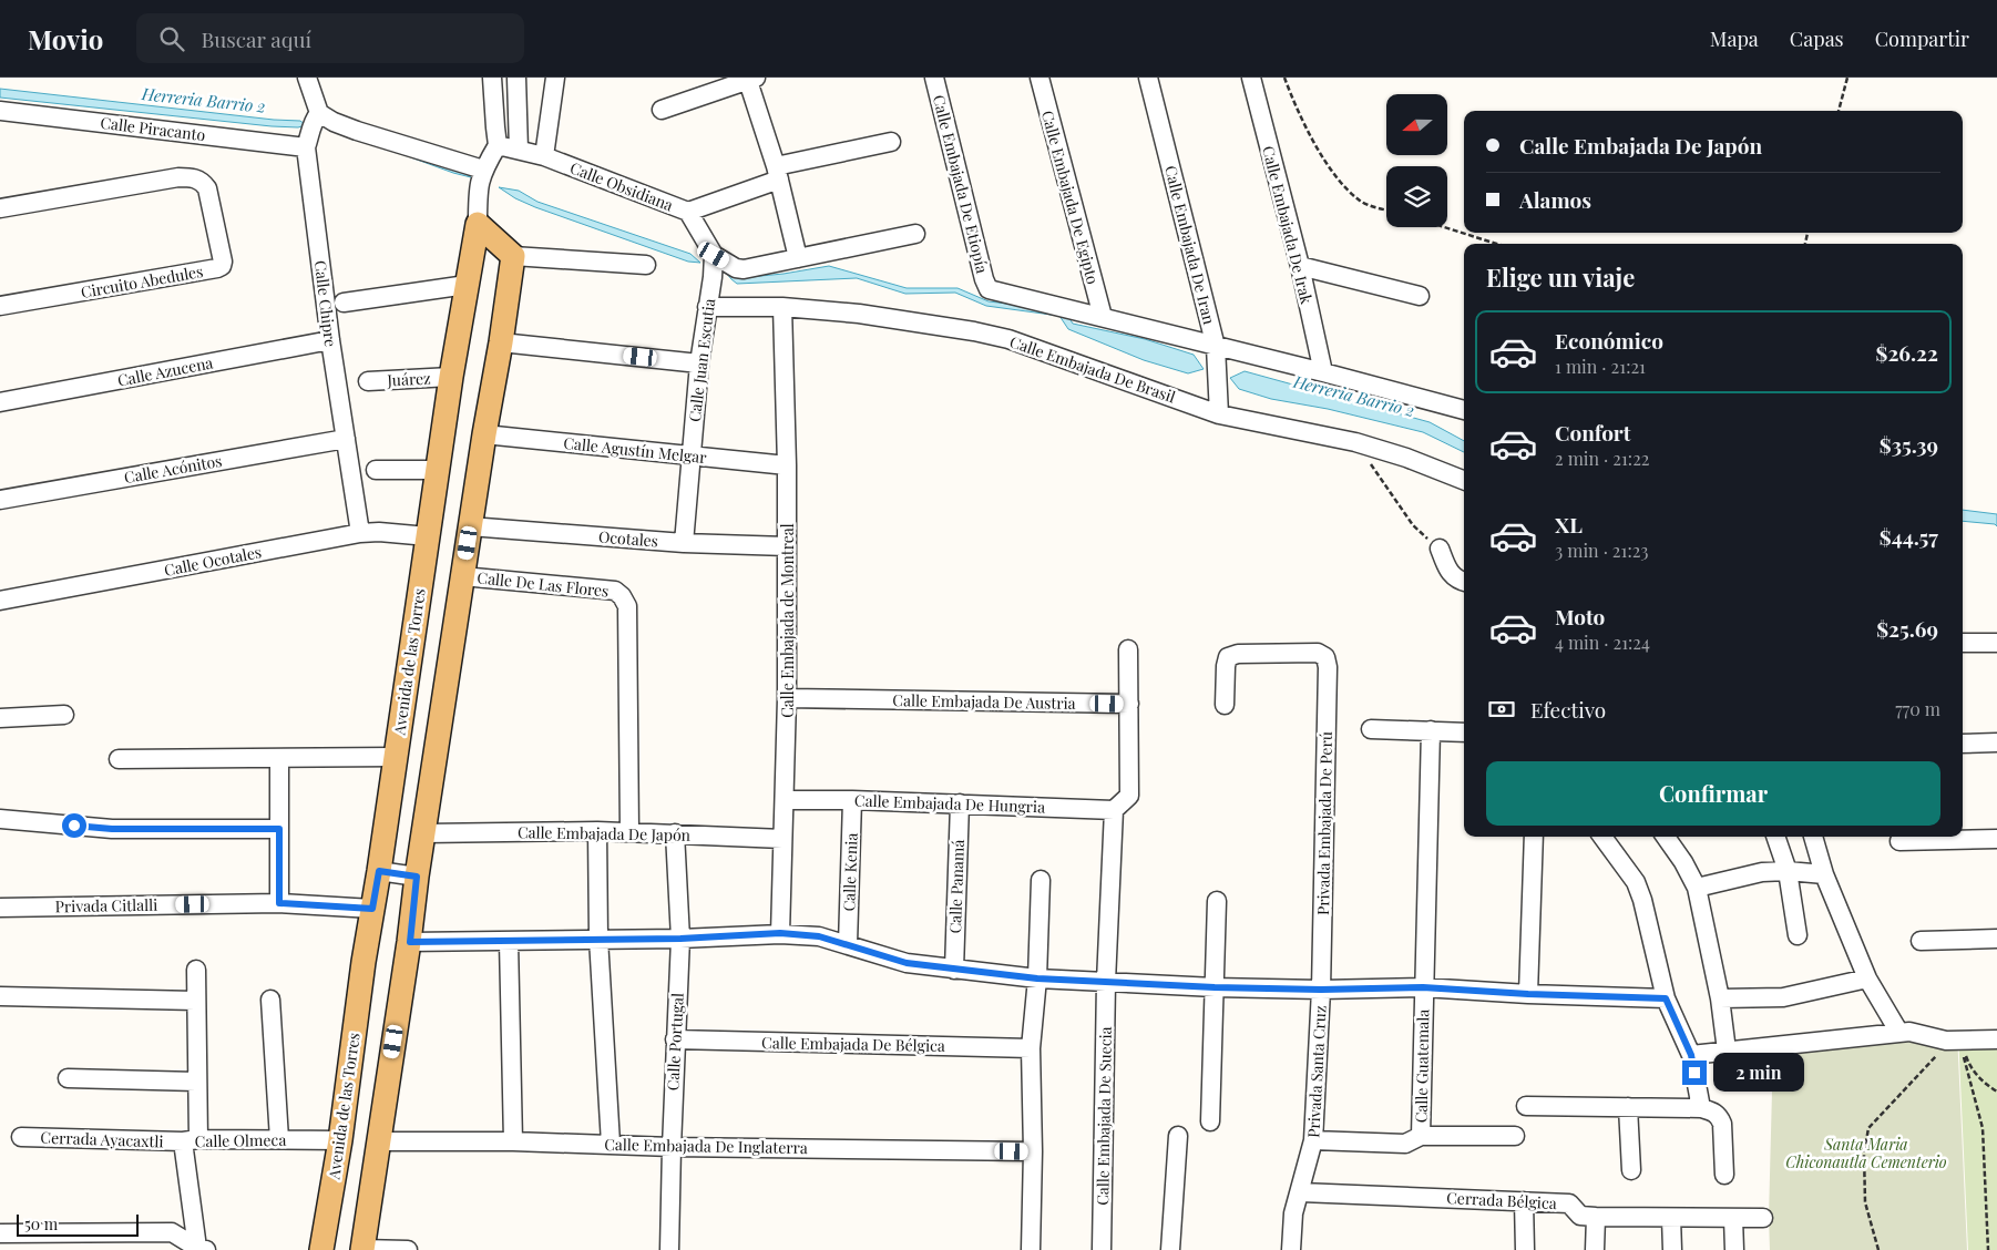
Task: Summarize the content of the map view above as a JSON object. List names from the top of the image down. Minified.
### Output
{"streets":{"main road":["Avenida de las Torres"],"street":["Calle Piracanto","Calle Embajada De Etiopía","Calle Obsidiana","Calle Embajada De Egipto","Calle Embajada De Irak","Calle Embajada De Iran","Circuito Abedules","Calle Chipre","Calle Juan Escutia","Calle Embajada De Brasil","Calle Azucena","Juárez","Calle Agustín Melgar","Calle Acónitos","Ocotales","Calle Ocotales","Calle De Las Flores","Calle Embajada de Montreal","Calle Embajada De Austria","Calle Embajada De Hungria","Privada Embajada De Perú","Calle Embajada De Japón","Calle Kenia","Calle Panamá","Privada Citlalli","Calle Portugal","Calle Embajada De Bélgica","Calle Guatemala","Privada Santa Cruz","Calle Embajada De Suecia","Cerrada Ayacaxtli","Calle Olmeca","Calle Embajada De Inglaterra","Cerrada Bélgica"]},"crossings":[["Calle Piracanto","Calle Chipre"],["Calle Embajada De Etiopía","Calle Embajada De Egipto"],["Calle Obsidiana","Calle Juan Escutia"],["Calle Obsidiana","Avenida de las Torres"],["Calle Embajada De Iran","Calle Embajada De Brasil"],["Calle Chipre","Calle Azucena"],["Calle Chipre","Calle Acónitos"],["Calle Chipre","Calle Ocotales"],["Calle Juan Escutia","Calle Embajada De Brasil"],["Calle Juan Escutia","Calle Agustín Melgar"],["Calle Juan Escutia","Ocotales"],["Calle Embajada De Brasil","Calle Embajada de Montreal"],["Juárez","Avenida de las Torres"],["Calle Agustín Melgar","Calle Embajada de Montreal"],["Ocotales","Calle Embajada de Montreal"],["Calle Ocotales","Avenida de las Torres"],["Calle De Las Flores","Calle Embajada De Japón"],["Calle Embajada de Montreal","Calle Embajada De Austria"],["Calle Embajada de Montreal","Calle Embajada De Hungria"],["Calle Embajada de Montreal","Calle Embajada De Japón"],["Avenida de las Torres","Privada Citlalli"],["Avenida de las Torres","Calle Olmeca"],["Calle Embajada De Hungria","Calle Kenia"],["Calle Embajada De Hungria","Calle Panamá"],["Privada Embajada De Perú","Privada Santa Cruz"],["Calle Embajada De Japón","Calle Portugal"],["Calle Portugal","Calle Embajada De Bélgica"],["Calle Portugal","Calle Embajada De Inglaterra"],["Calle Guatemala","Privada Santa Cruz"],["Privada Santa Cruz","Cerrada Bélgica"],["Cerrada Ayacaxtli","Calle Olmeca"]],"water":["Herreria Barrio 2"],"parks":["Santa Maria Chiconautla Cementerio"],"scale_bar":"50 m","north":"left","page":{"header":"Movio","search":"Buscar aquí","nav":["Mapa","Capas","Compartir"],"banner":["Calle Embajada De Japón","Alamos"],"heading":"Elige un viaje","list":[{"name":"Económico","note":"1 min · 21:21","value":"$26.22"},{"name":"Confort","note":"2 min · 21:22","value":"$35.39"},{"name":"XL","note":"3 min · 21:23","value":"$44.57"},{"name":"Moto","note":"4 min · 21:24","value":"$25.69"}],"pay":["Efectivo","770 m"],"buttons":"Confirmar","bubble":"2 min","scale":"50 m"}}
